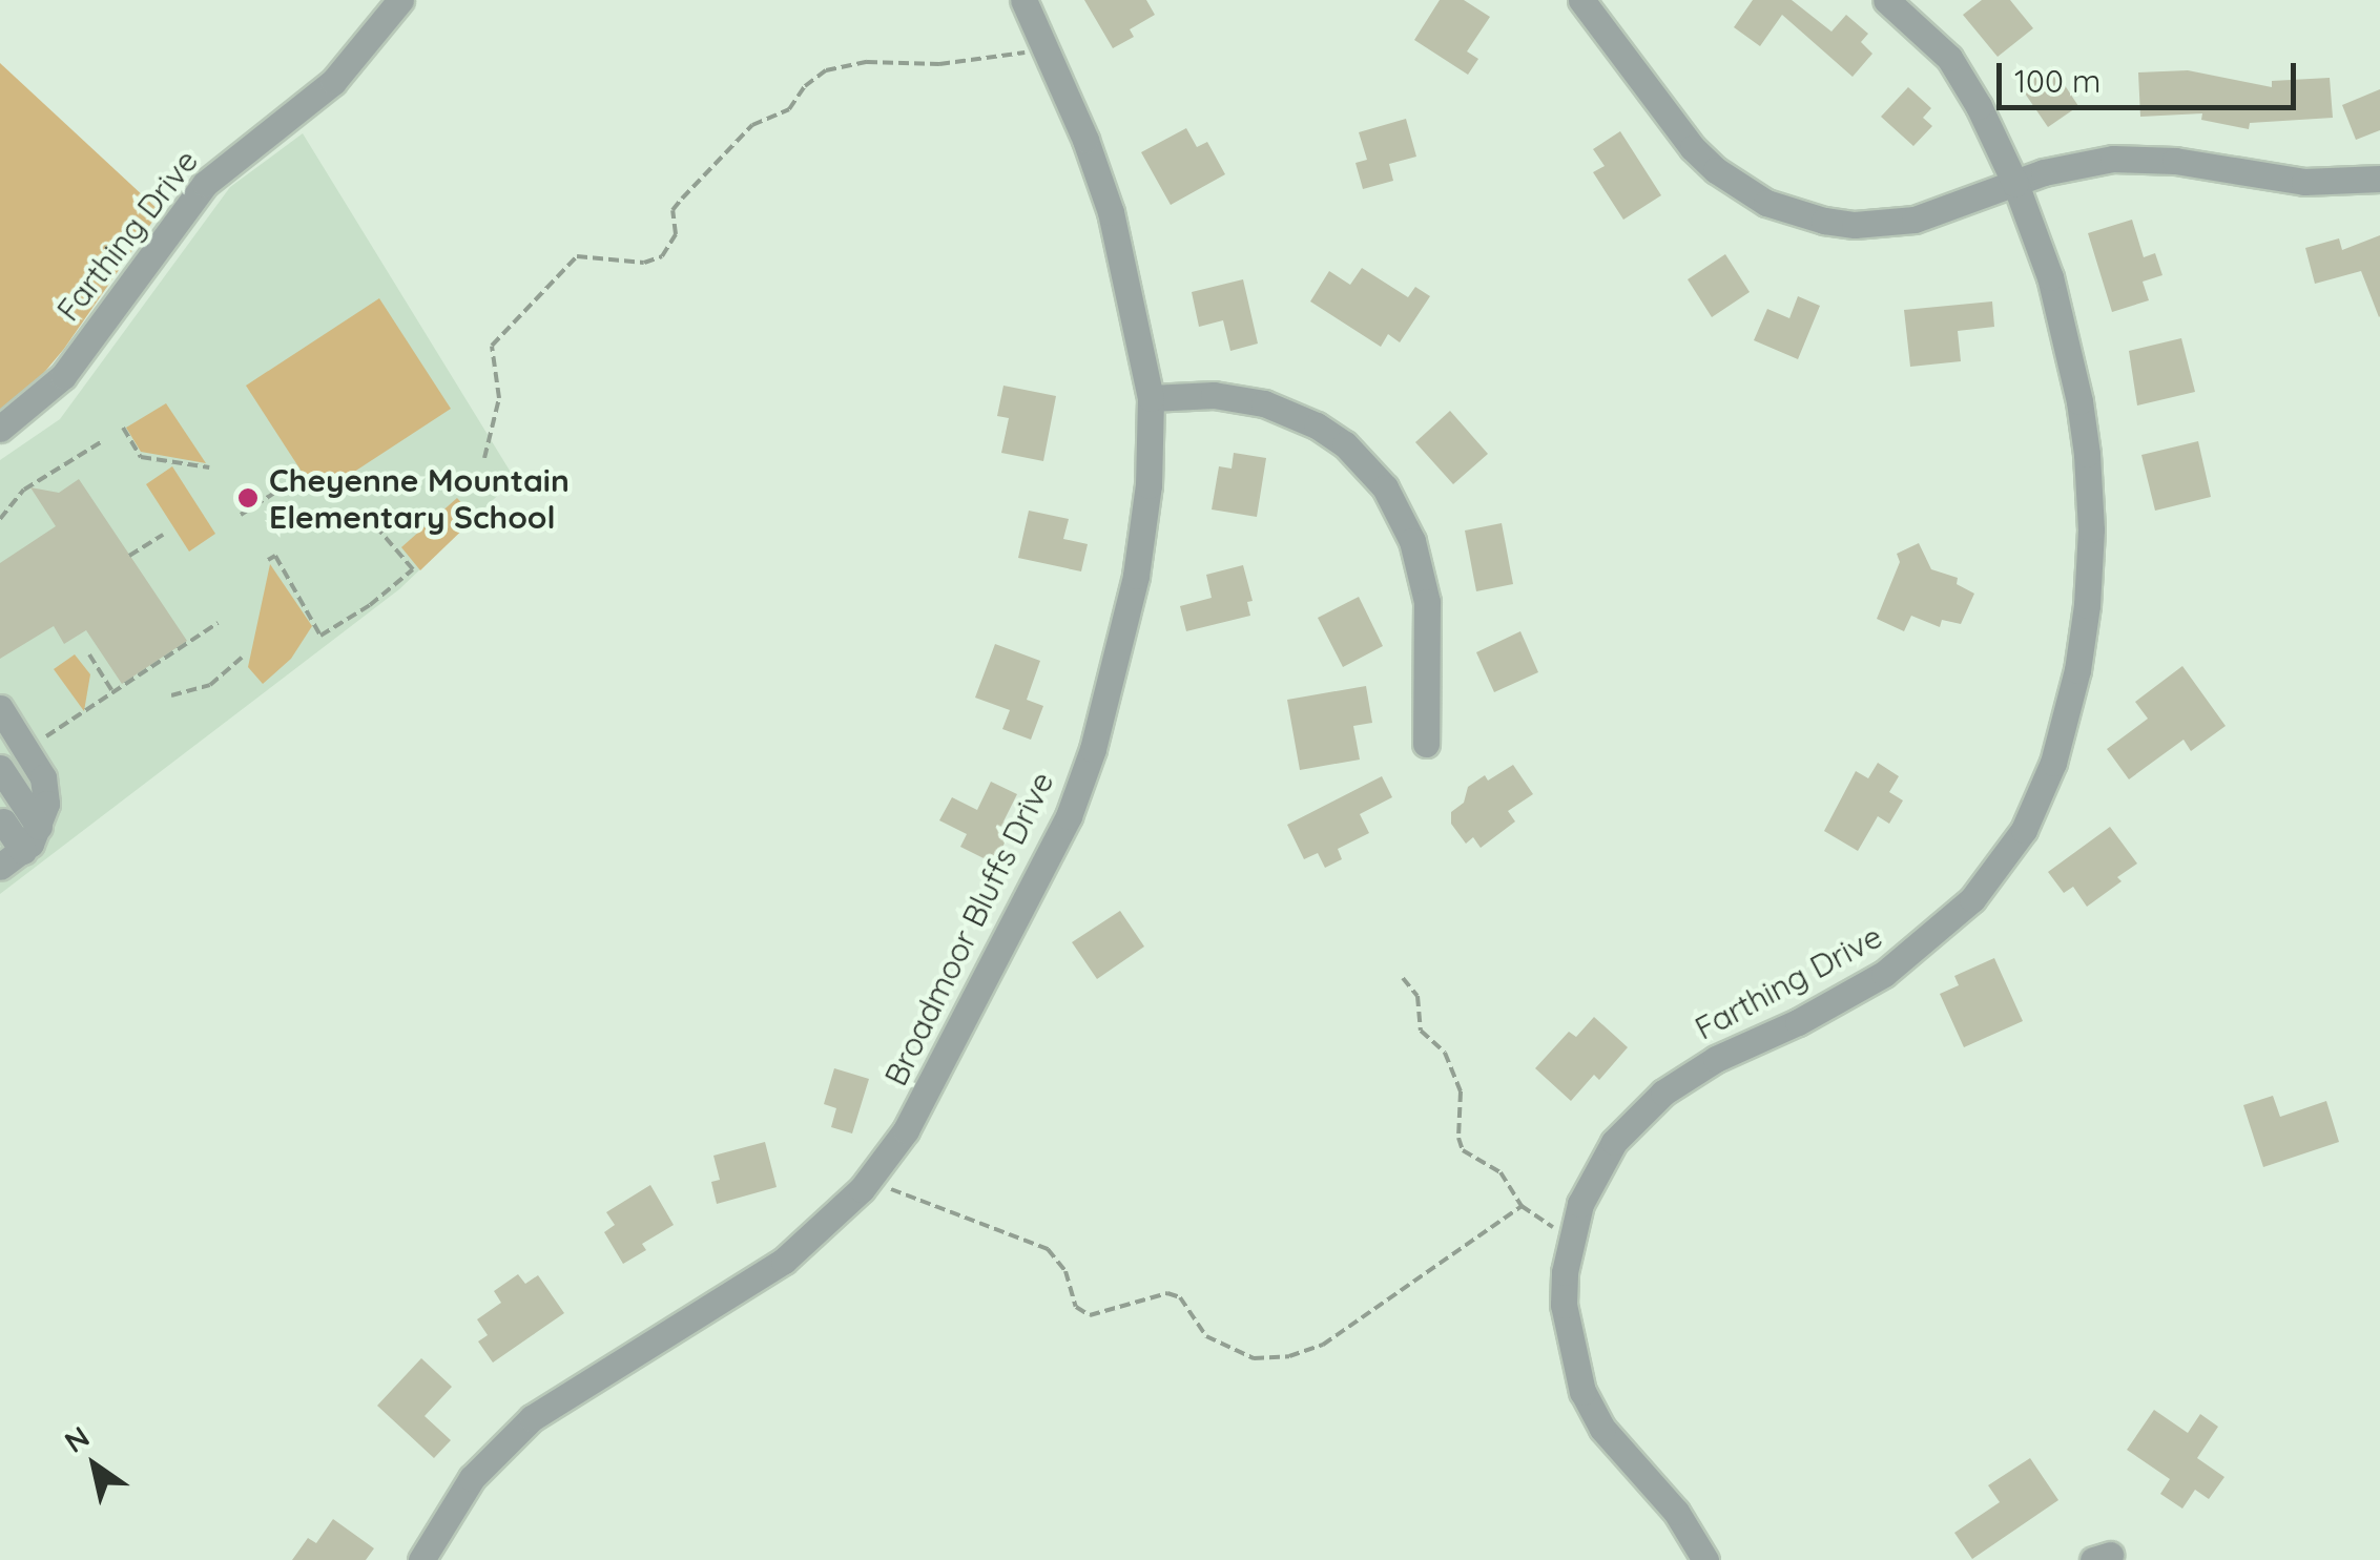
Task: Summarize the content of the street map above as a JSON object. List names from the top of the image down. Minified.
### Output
{"streets":{"street":["Farthing Drive","Broadmoor Bluffs Drive"]},"places":["Cheyenne Mountain Elementary School"],"scale_bar":"100 m","north":"top left"}
